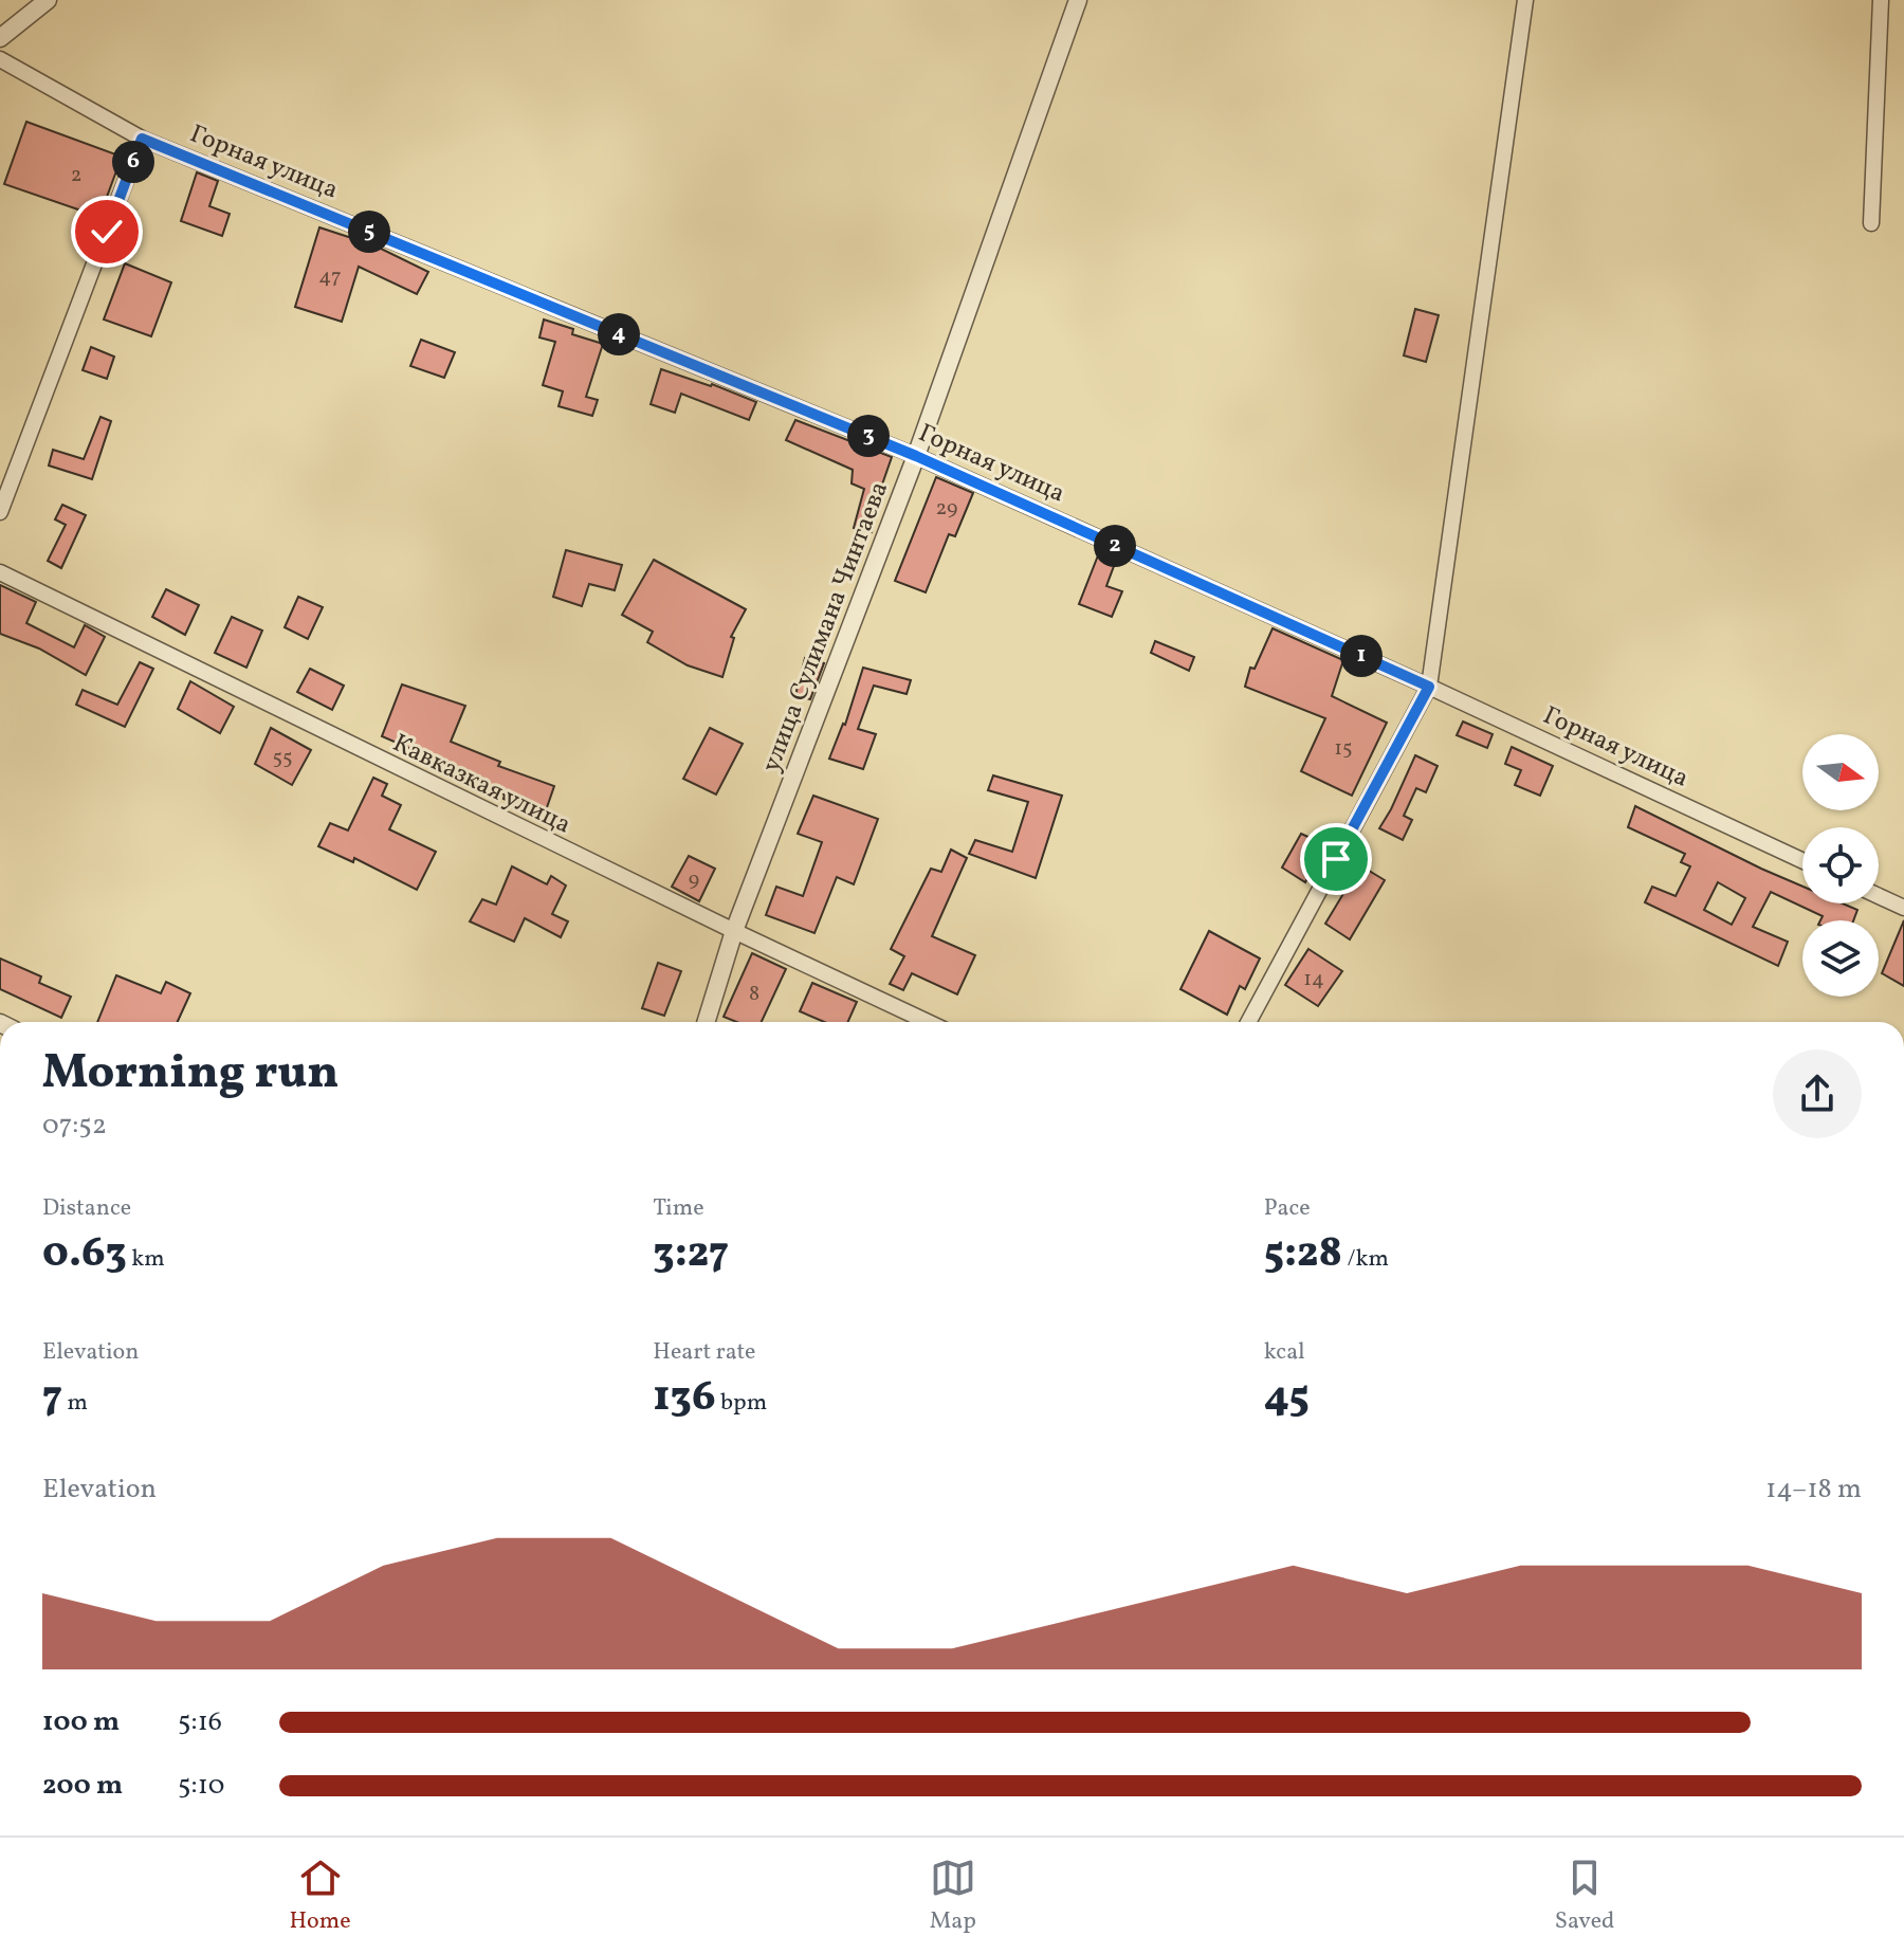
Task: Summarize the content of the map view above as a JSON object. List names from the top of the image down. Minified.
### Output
{"streets":{"street":["Горная улица","улица Сулимана Чинтаева","Кавказкая улица"]},"crossings":[["Горная улица","улица Сулимана Чинтаева"],["улица Сулимана Чинтаева","Кавказкая улица"]],"house_numbers":["2","47","29","15","55","9","14","8"],"north":"right","page":{"pins":["6","5","4","3","2","1"],"heading":["Morning run","07:52"],"stats":[["Distance","0.63 km"],["Time","3:27"],["Pace","5:28 /km"],["Elevation","7 m"],["Heart rate","136 bpm"],["kcal","45"]],"chart":["Elevation","14–18 m"],"list":[{"name":"100 m","note":"5:16"},{"name":"200 m","note":"5:10"}],"tabs":["Home","Map","Saved"]}}
